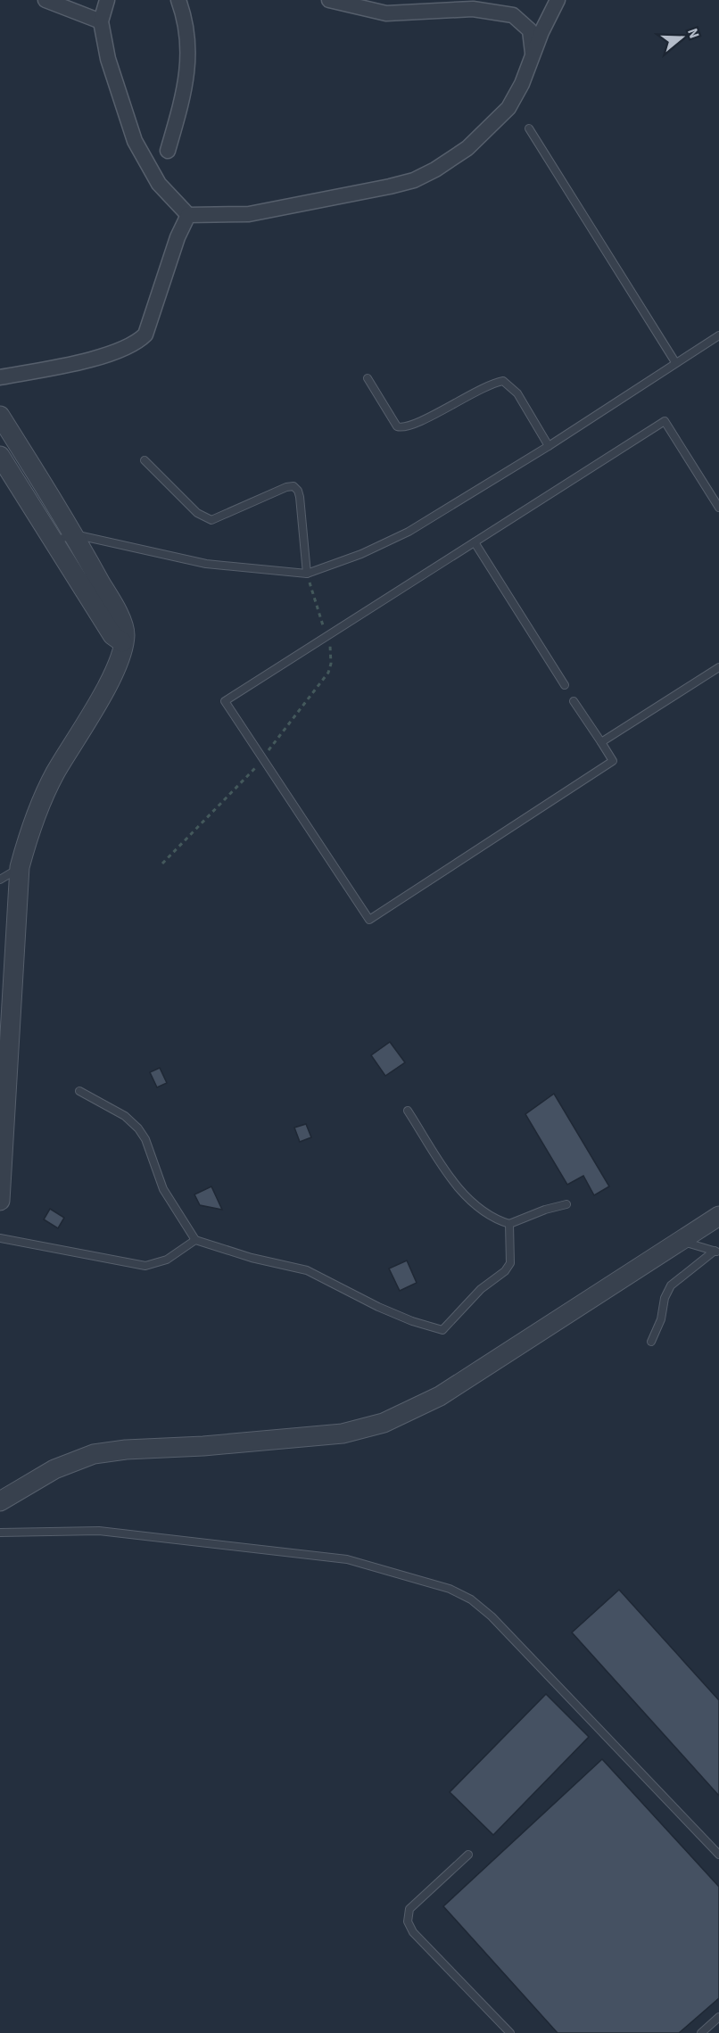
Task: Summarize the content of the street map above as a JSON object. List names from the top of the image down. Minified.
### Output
{"north":"right"}
